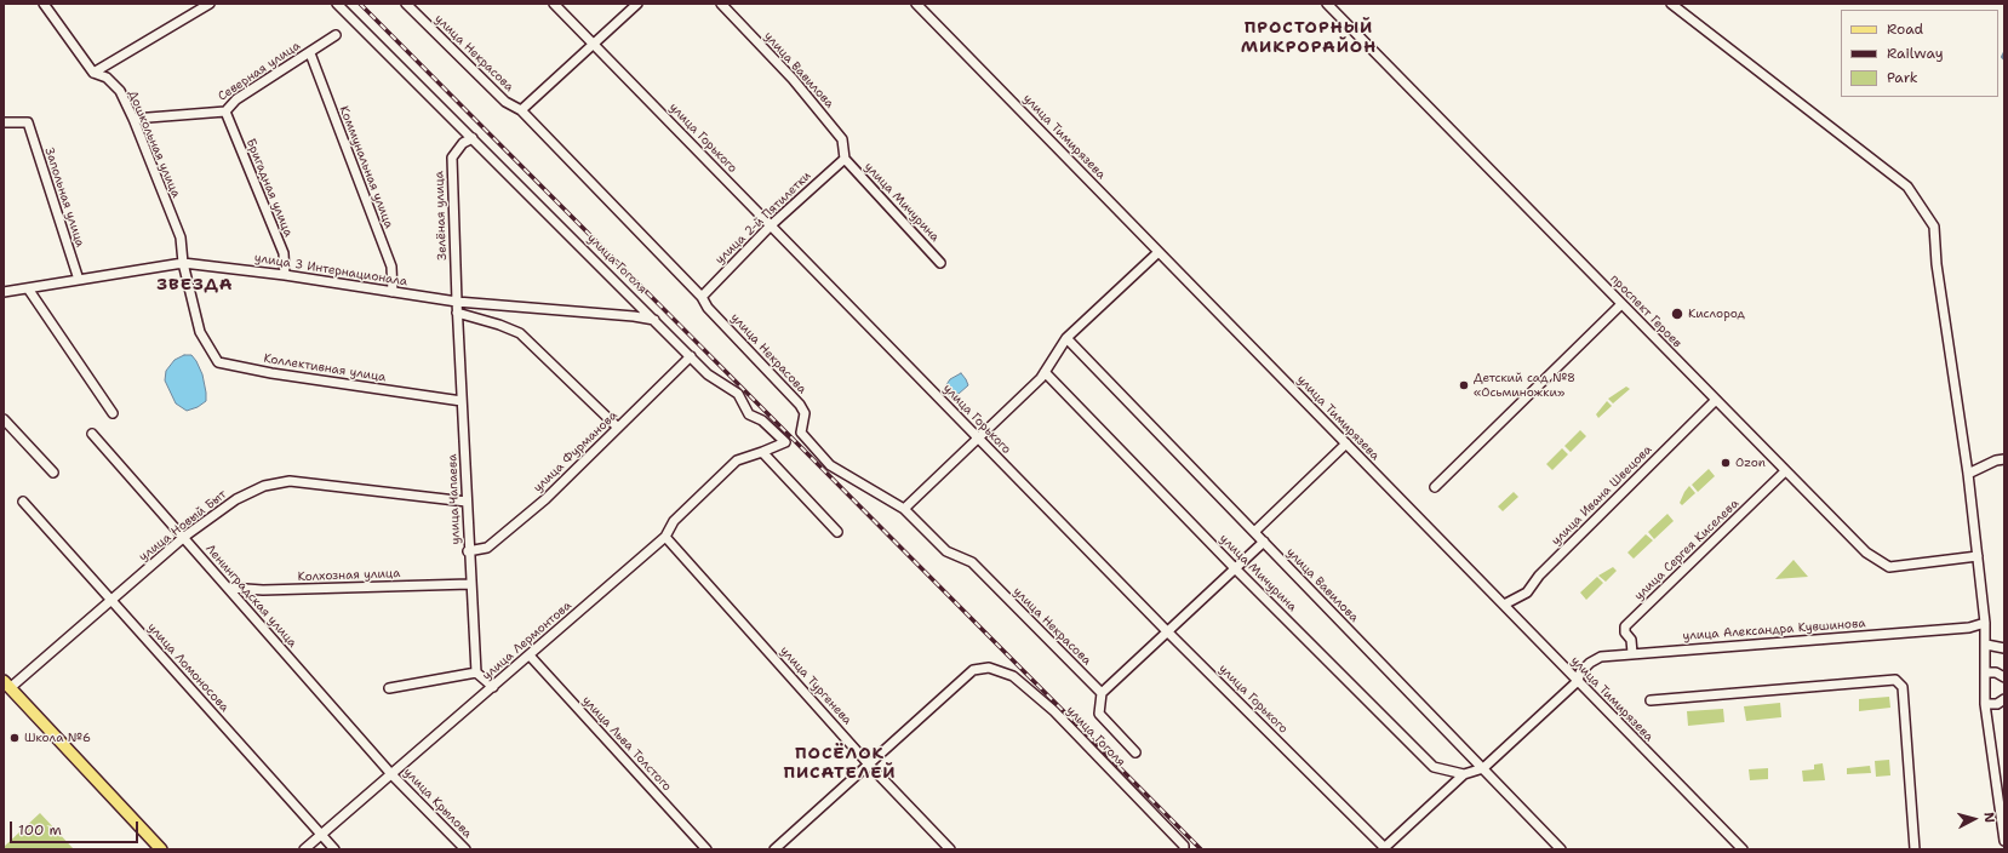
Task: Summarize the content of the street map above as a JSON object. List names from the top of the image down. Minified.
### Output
{"streets":{"street":["улица Некрасова","улица Вавилова","Северная улица","улица Тимирязева","улица Горького","Дошкольная улица","Коммунальная улица","Бригадная улица","Запольная улица","улица Мичурина","Зелёная улица","улица 2-й Пятилетки","улица Гоголя","улица 3 Интернационала","проспект Героев","Коллективная улица","улица Фурманова","улица Ивана Швецова","улица Чапаева","улица Новый Быт","улица Сергея Киселева","Колхозная улица","Ленинградская улица","улица Александра Кувшинова","улица Лермонтова","улица Ломоносова","улица Тургенева","улица Льва Толстого","улица Крылова"]},"crossings":[["улица Некрасова","улица 2-й Пятилетки"],["улица Вавилова","улица Мичурина"],["улица Вавилова","улица 2-й Пятилетки"],["улица Вавилова","улица Александра Кувшинова"],["Северная улица","Дошкольная улица"],["Северная улица","Коммунальная улица"],["Северная улица","Бригадная улица"],["улица Тимирязева","улица Ивана Швецова"],["улица Тимирязева","улица Александра Кувшинова"],["улица Горького","улица 2-й Пятилетки"],["Дошкольная улица","улица 3 Интернационала"],["Дошкольная улица","Коллективная улица"],["Коммунальная улица","улица 3 Интернационала"],["Бригадная улица","улица 3 Интернационала"],["Запольная улица","улица 3 Интернационала"],["улица Мичурина","улица 2-й Пятилетки"],["Зелёная улица","улица Гоголя"],["Зелёная улица","улица 3 Интернационала"],["Зелёная улица","улица Чапаева"],["улица Гоголя","улица 3 Интернационала"],["улица Гоголя","улица Фурманова"],["улица Гоголя","улица Лермонтова"],["улица Гоголя","улица Тургенева"],["улица 3 Интернационала","улица Чапаева"],["проспект Героев","улица Ивана Швецова"],["проспект Героев","улица Сергея Киселева"],["Коллективная улица","улица Чапаева"],["улица Фурманова","улица Чапаева"],["улица Чапаева","улица Новый Быт"],["улица Чапаева","Колхозная улица"],["улица Новый Быт","Ленинградская улица"],["улица Новый Быт","улица Ломоносова"],["улица Сергея Киселева","улица Александра Кувшинова"],["Колхозная улица","Ленинградская улица"],["Ленинградская улица","улица Лермонтова"],["Ленинградская улица","улица Крылова"],["улица Лермонтова","улица Ломоносова"],["улица Лермонтова","улица Тургенева"],["улица Лермонтова","улица Льва Толстого"],["улица Лермонтова","улица Крылова"]],"districts":["ПРОСТОРНЫЙ МИКРОРАЙОН","ЗВЕЗДА","ПОСЁЛОК ПИСАТЕЛЕЙ"],"places":["Кислород","Детский сад №8 «Осьминожки»","Ozon","Школа №6"],"legend":["Road","Railway","Park"],"scale_bar":"100 m","north":"right"}
